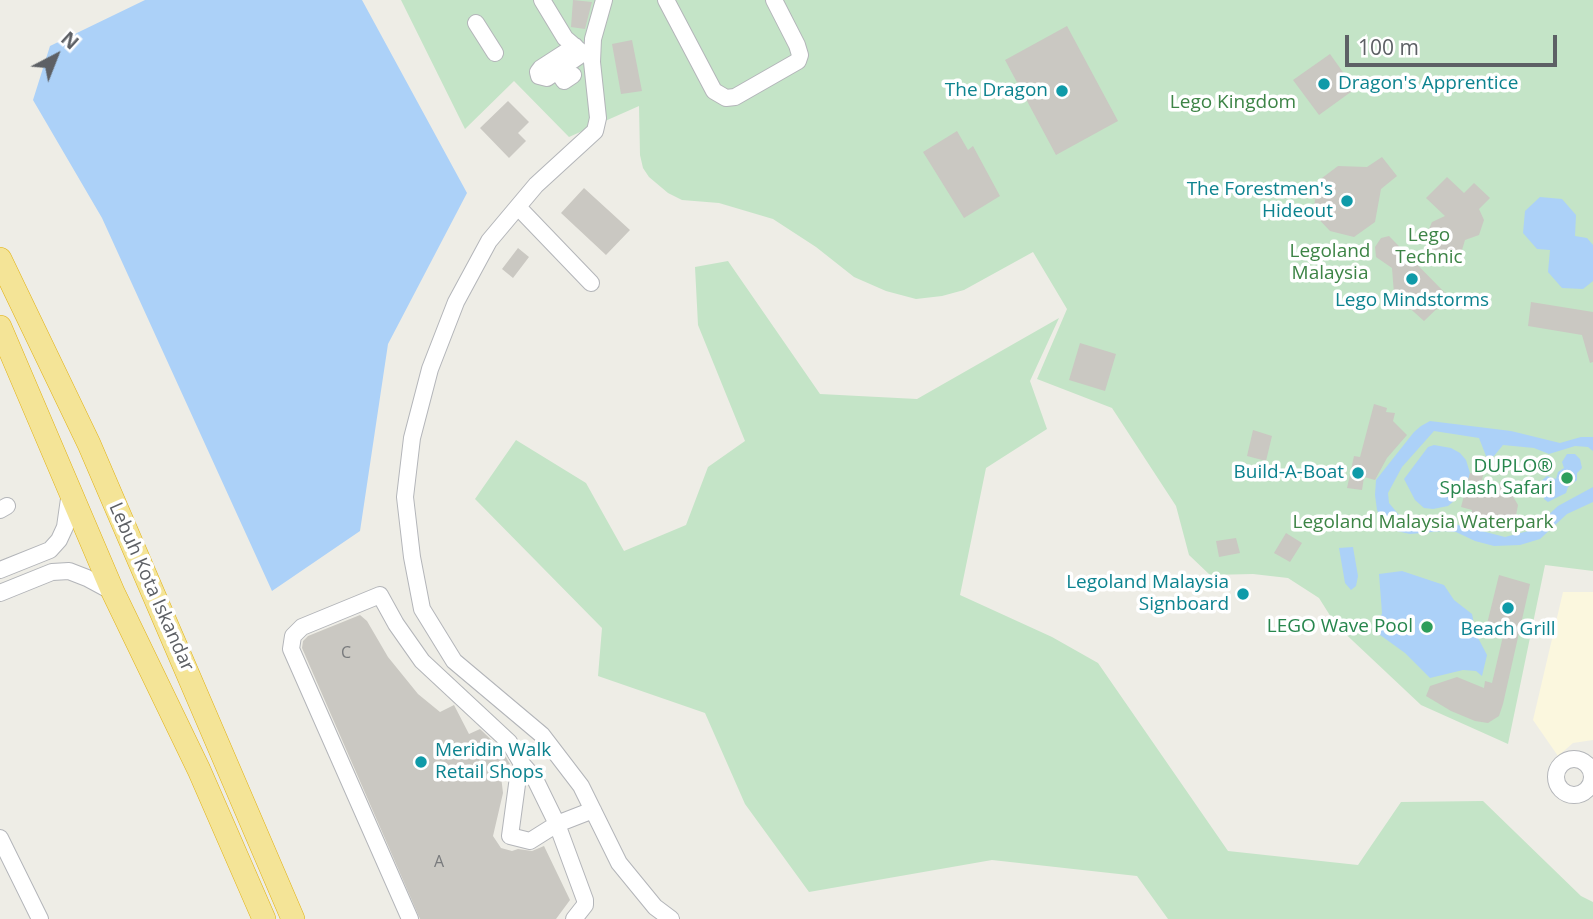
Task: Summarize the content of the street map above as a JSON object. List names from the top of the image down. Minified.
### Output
{"streets":{"highway":["Lebuh Kota Iskandar"]},"parks":["Lego Kingdom","Lego Technic","Legoland Malaysia","Legoland Malaysia Waterpark"],"places":["Dragon's Apprentice","The Dragon","The Forestmen's Hideout","Lego Mindstorms","Build-A-Boat","DUPLO® Splash Safari","Legoland Malaysia Signboard","Beach Grill","LEGO Wave Pool","Meridin Walk Retail Shops"],"house_numbers":["C","A"],"scale_bar":"100 m","north":"top right"}
